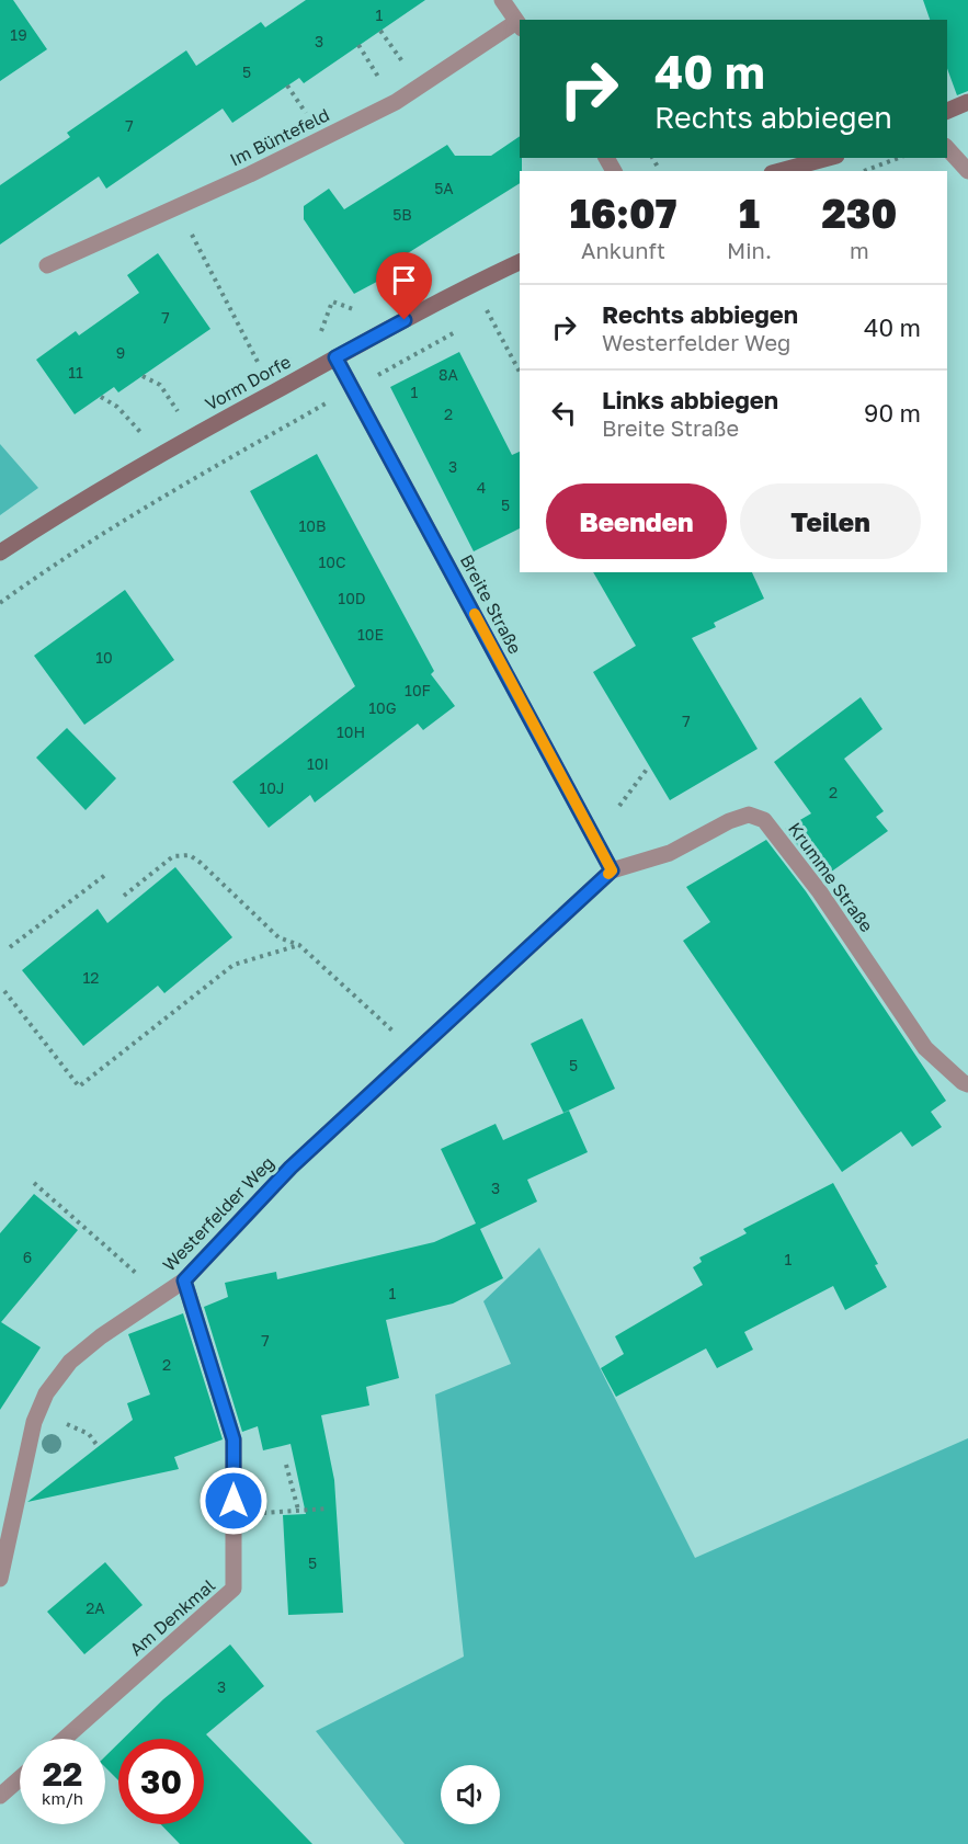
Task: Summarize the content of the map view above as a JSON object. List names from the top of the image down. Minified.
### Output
{"streets":{"main road":["Vorm Dorfe"],"street":["Im Büntefeld","Breite Straße","Krumme Straße","Westerfelder Weg","Am Denkmal"]},"crossings":[["Vorm Dorfe","Breite Straße"],["Breite Straße","Krumme Straße"],["Breite Straße","Westerfelder Weg"],["Krumme Straße","Westerfelder Weg"],["Westerfelder Weg","Am Denkmal"]],"house_numbers":["1","19","3","5","7","5A","5B","7","9","11","8A","1","2","3","4","5","10B","10C","10D","10E","10","10F","10G","7","10H","10I","10J","2","12","5","3","6","1","1","7","2","5","2A","3"],"page":{"turn":["40 m","Rechts abbiegen"],"eta":["16:07","Ankunft","1","Min.","230","m"],"list":[{"name":"Rechts abbiegen","note":"Westerfelder Weg","value":"40 m"},{"name":"Links abbiegen","note":"Breite Straße","value":"90 m"}],"buttons":["Beenden","Teilen"],"speed":"22 km/h","limit":"30"}}
